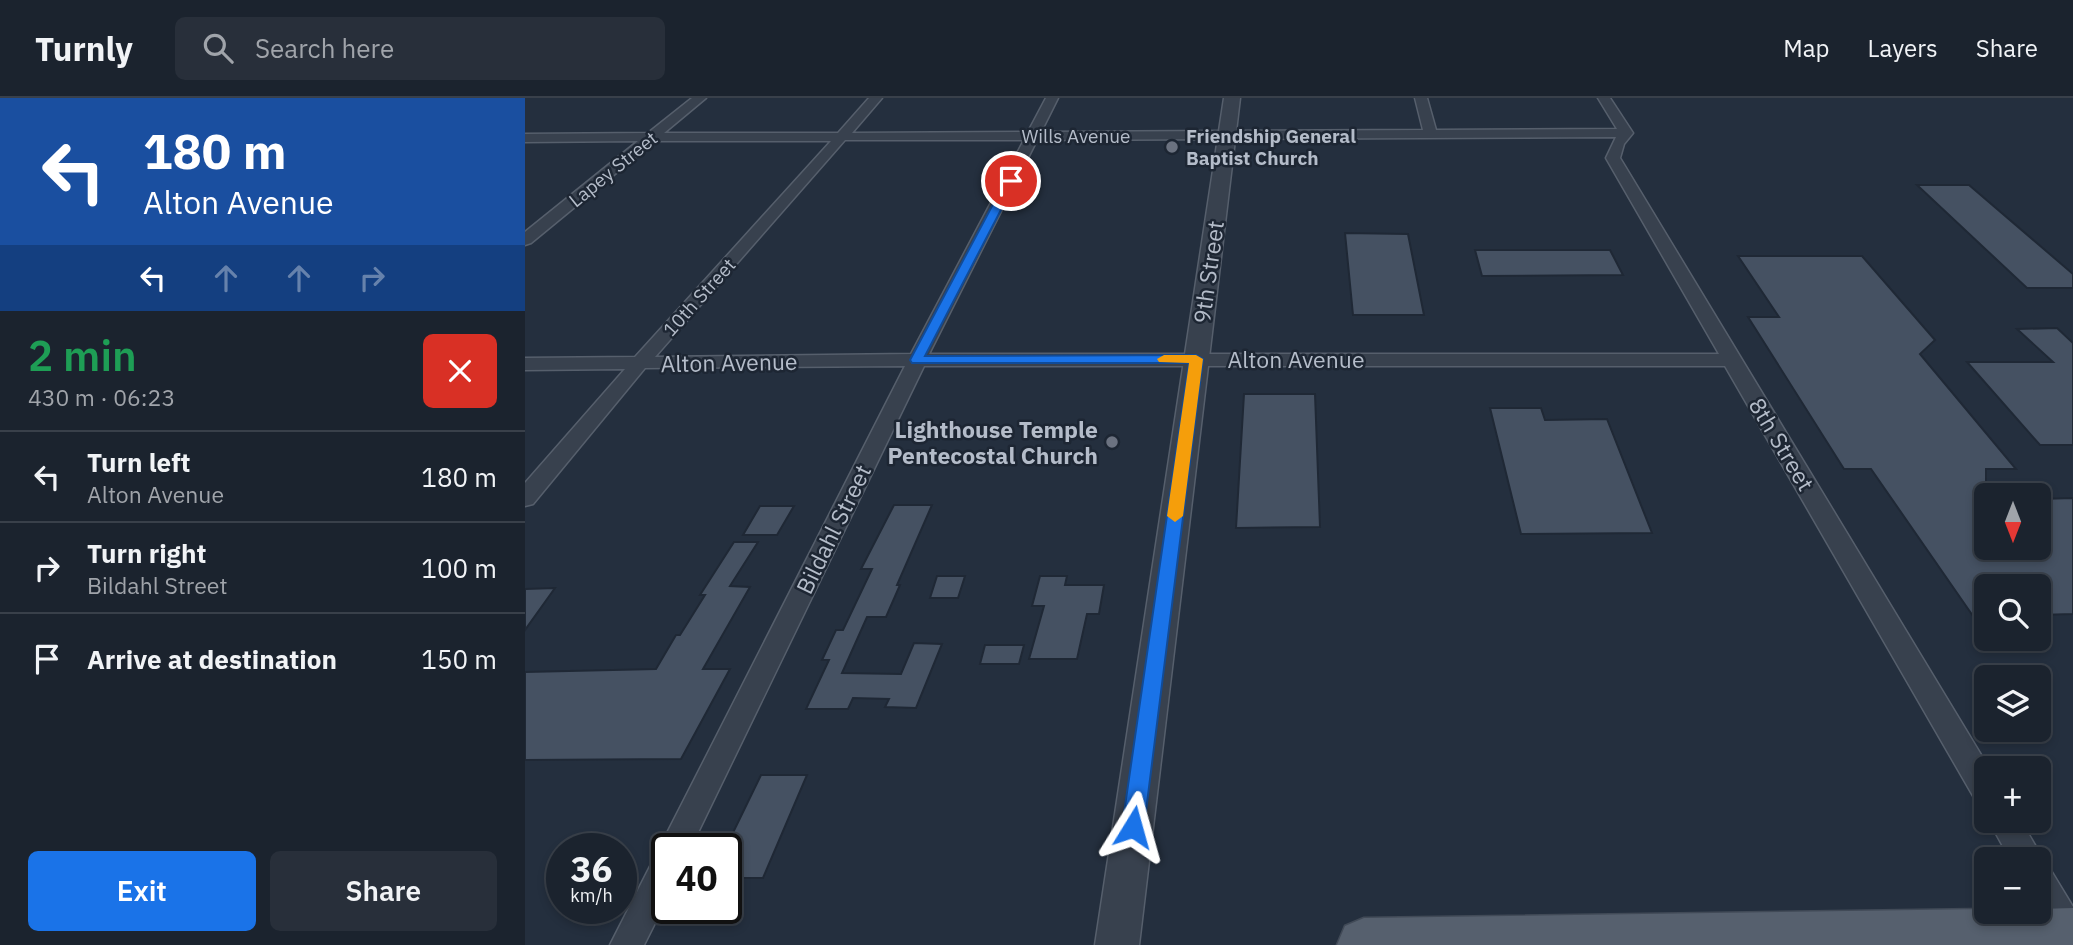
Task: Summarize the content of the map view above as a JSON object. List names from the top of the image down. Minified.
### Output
{"streets":{"street":["Wills Avenue","Lapey Street","9th Street","10th Street","Alton Avenue","8th Street","Bildahl Street"]},"crossings":[["Wills Avenue","Lapey Street"],["Wills Avenue","9th Street"],["Wills Avenue","10th Street"],["Wills Avenue","8th Street"],["Wills Avenue","Bildahl Street"],["9th Street","Alton Avenue"],["10th Street","Alton Avenue"],["Alton Avenue","8th Street"],["Alton Avenue","Bildahl Street"]],"places":["Friendship General Baptist Church","Lighthouse Temple Pentecostal Church"],"north":"bottom","page":{"header":"Turnly","search":"Search here","nav":["Map","Layers","Share"],"turn":["180 m","Alton Avenue"],"heading":["2 min","430 m · 06:23"],"list":[{"name":"Turn left","note":"Alton Avenue","value":"180 m"},{"name":"Turn right","note":"Bildahl Street","value":"100 m"},{"name":"Arrive at destination","value":"150 m"}],"map_buttons":["+","−"],"speed":"36 km/h","limit":"40","buttons":["Exit","Share"]}}
